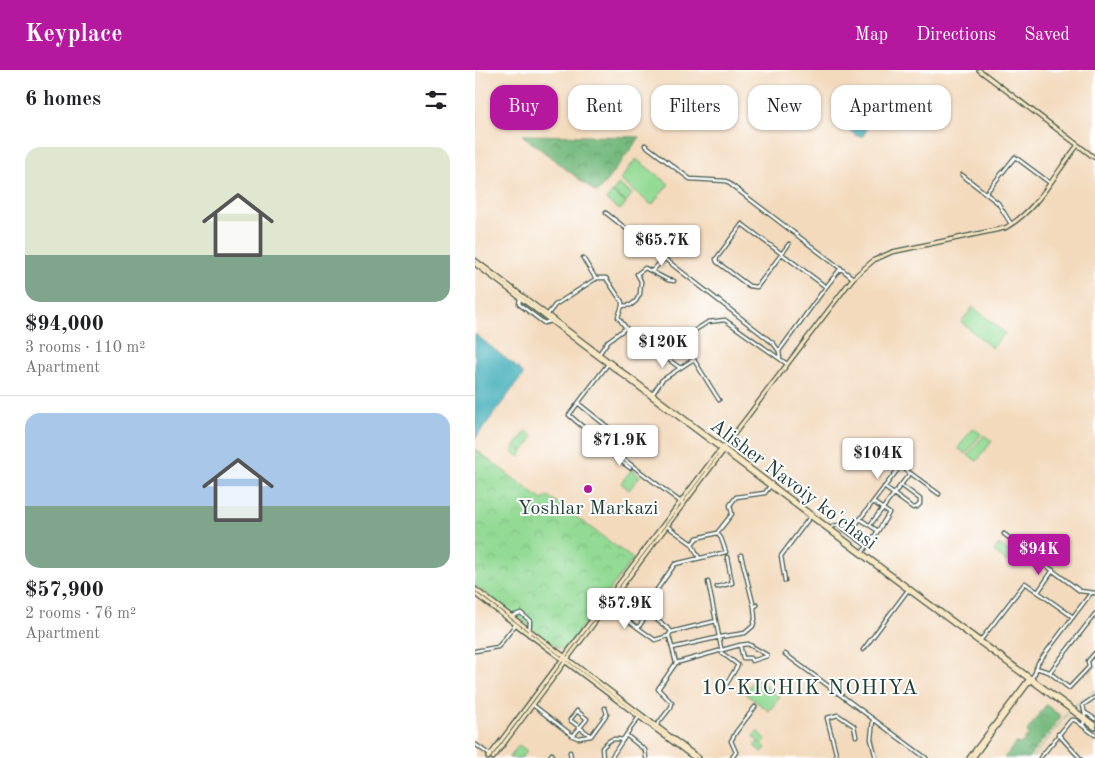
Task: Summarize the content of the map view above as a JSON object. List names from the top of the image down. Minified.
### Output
{"streets":{"main road":["Alisher Navoiy ko'chasi"]},"districts":["10-KICHIK NOHIYA"],"places":["Yoshlar Markazi"],"page":{"header":"Keyplace","nav":["Map","Directions","Saved"],"heading":"6 homes","chip":["Buy","Rent","Filters","New","Apartment"],"list":[{"name":"$94,000","note":"3 rooms · 110 m² · Apartment"},{"name":"$57,900","note":"2 rooms · 76 m² · Apartment"}],"price":["$65.7K","$120K","$71.9K","$104K","$94K","$57.9K"]}}
